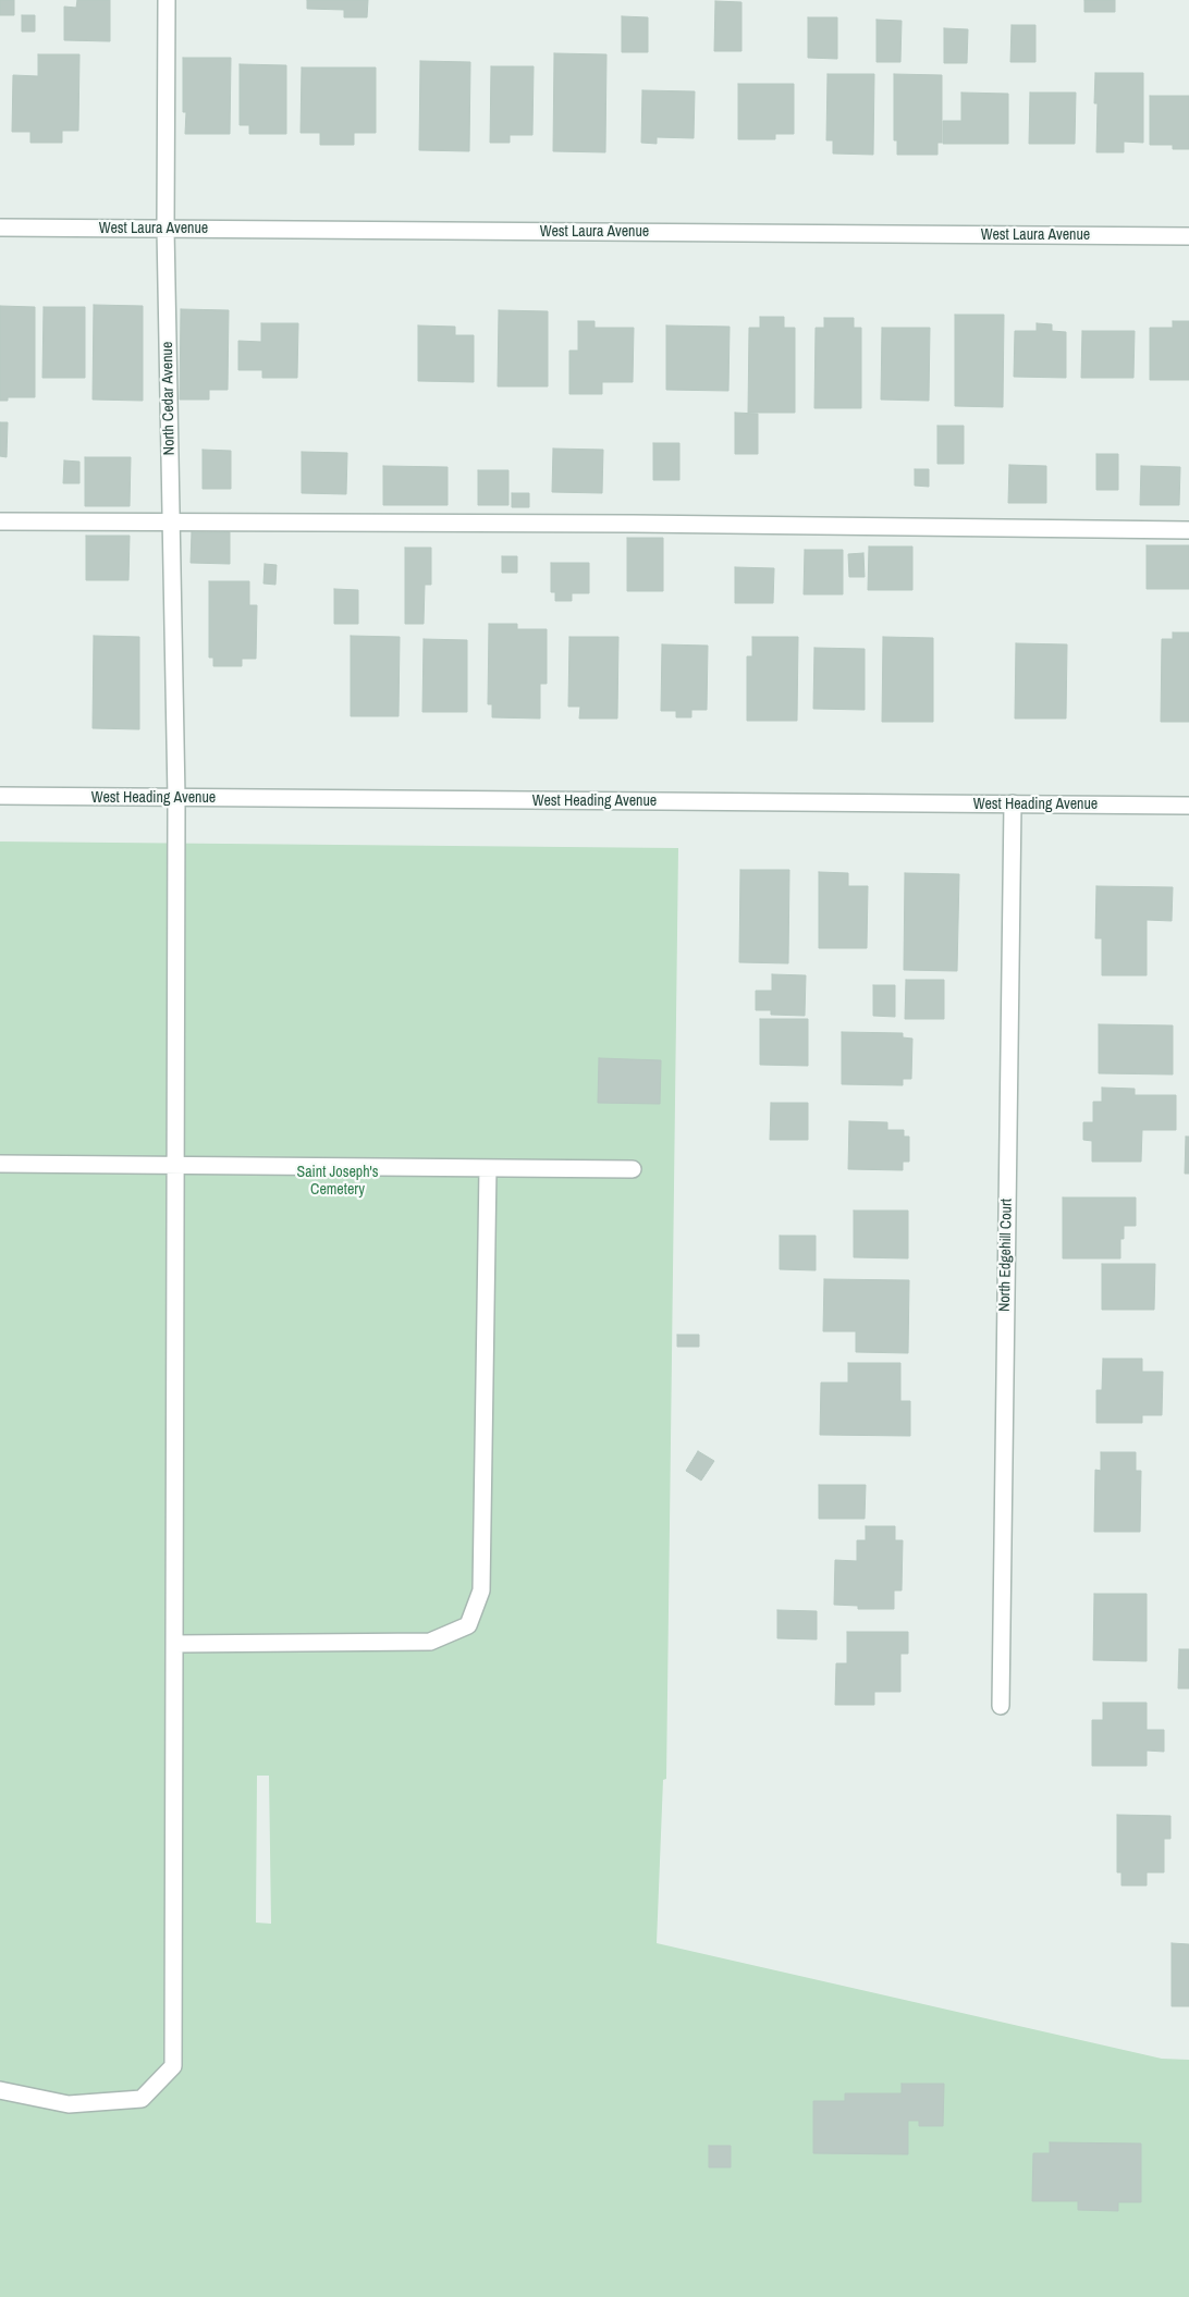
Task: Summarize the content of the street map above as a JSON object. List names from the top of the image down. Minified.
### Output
{"streets":{"street":["West Laura Avenue","North Cedar Avenue","West Heading Avenue","North Edgehill Court"]},"crossings":[["West Laura Avenue","North Cedar Avenue"],["North Cedar Avenue","West Heading Avenue"],["West Heading Avenue","North Edgehill Court"]],"parks":["Saint Joseph's Cemetery"]}
